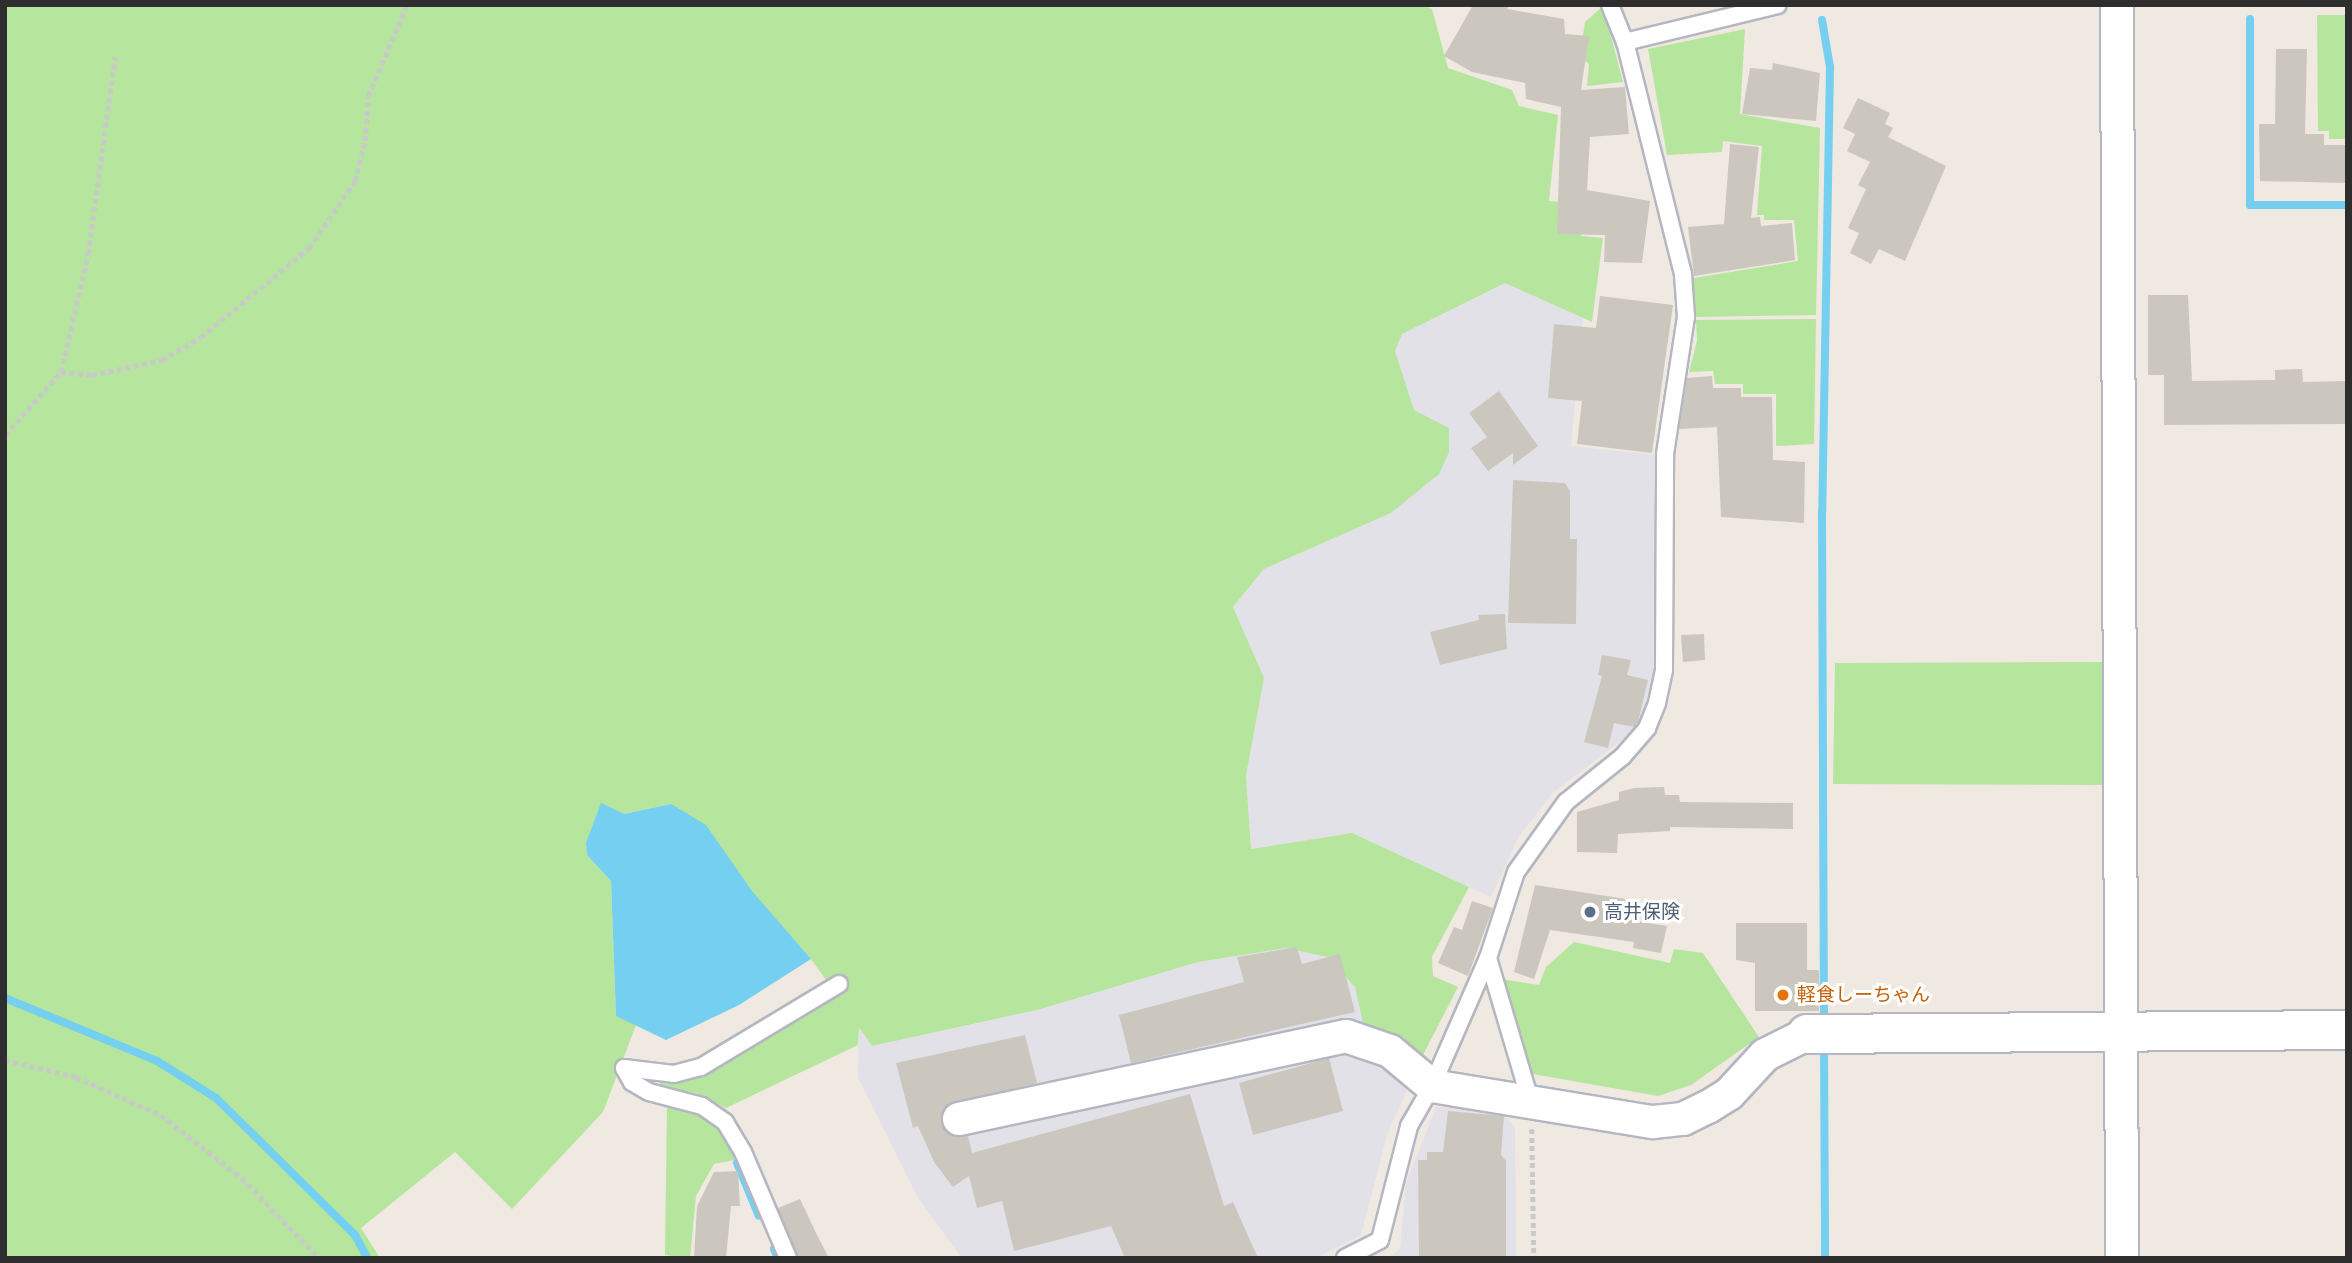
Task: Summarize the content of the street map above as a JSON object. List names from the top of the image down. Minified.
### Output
{"places":["高井保険","軽食しーちゃん"]}
